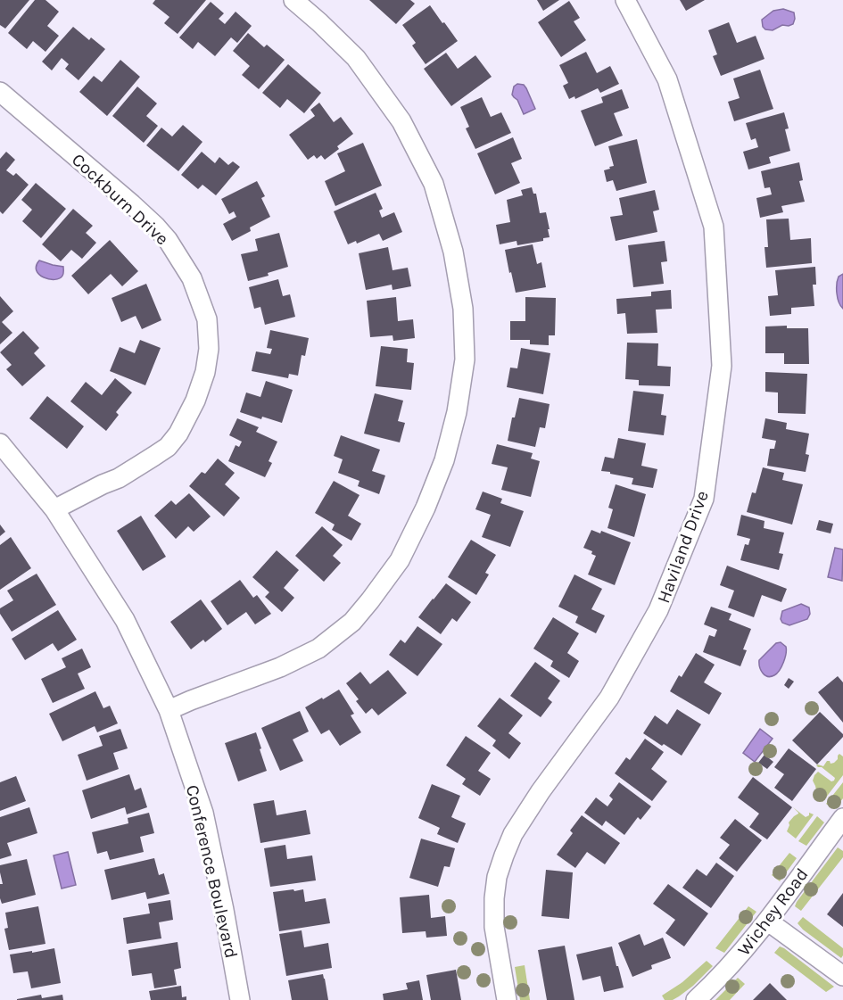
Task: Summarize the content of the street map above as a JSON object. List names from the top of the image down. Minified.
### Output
{"streets":{"street":["Cockburn Drive","Haviland Drive","Conference Boulevard","Wichey Road"]},"crossings":[["Cockburn Drive","Conference Boulevard"]]}
